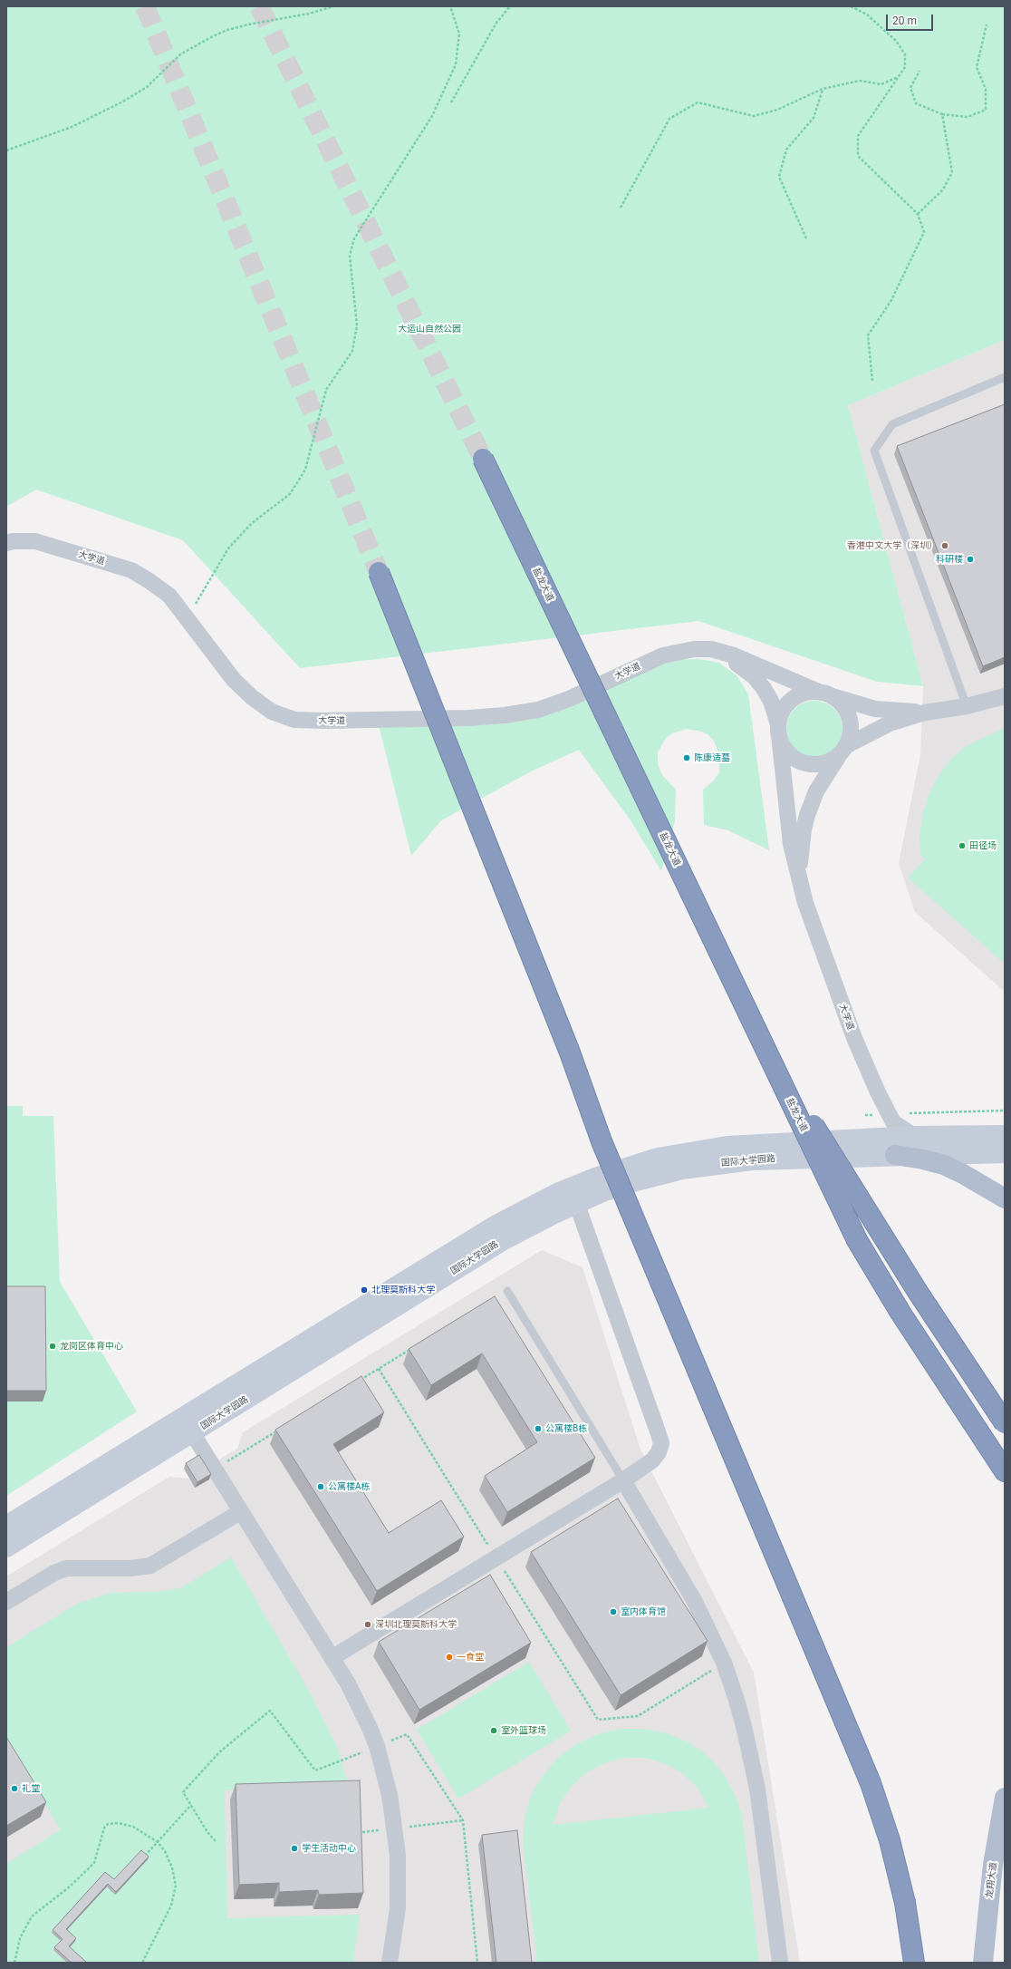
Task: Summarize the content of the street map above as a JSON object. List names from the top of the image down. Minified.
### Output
{"streets":{"highway":["盐龙大道"],"main road":["龙翔大道"],"street":["大学道","国际大学园路"]},"crossings":[["大学道","国际大学园路"]],"parks":["大运山自然公园"],"places":["香港中文大学（深圳）","科研楼","陈康适墓","田径场","北理莫斯科大学","龙岗区体育中心","公寓楼B栋","公寓楼A栋","室内体育馆","深圳北理莫斯科大学","一食堂","室外篮球场","礼堂","学生活动中心"],"scale_bar":"20 m"}
